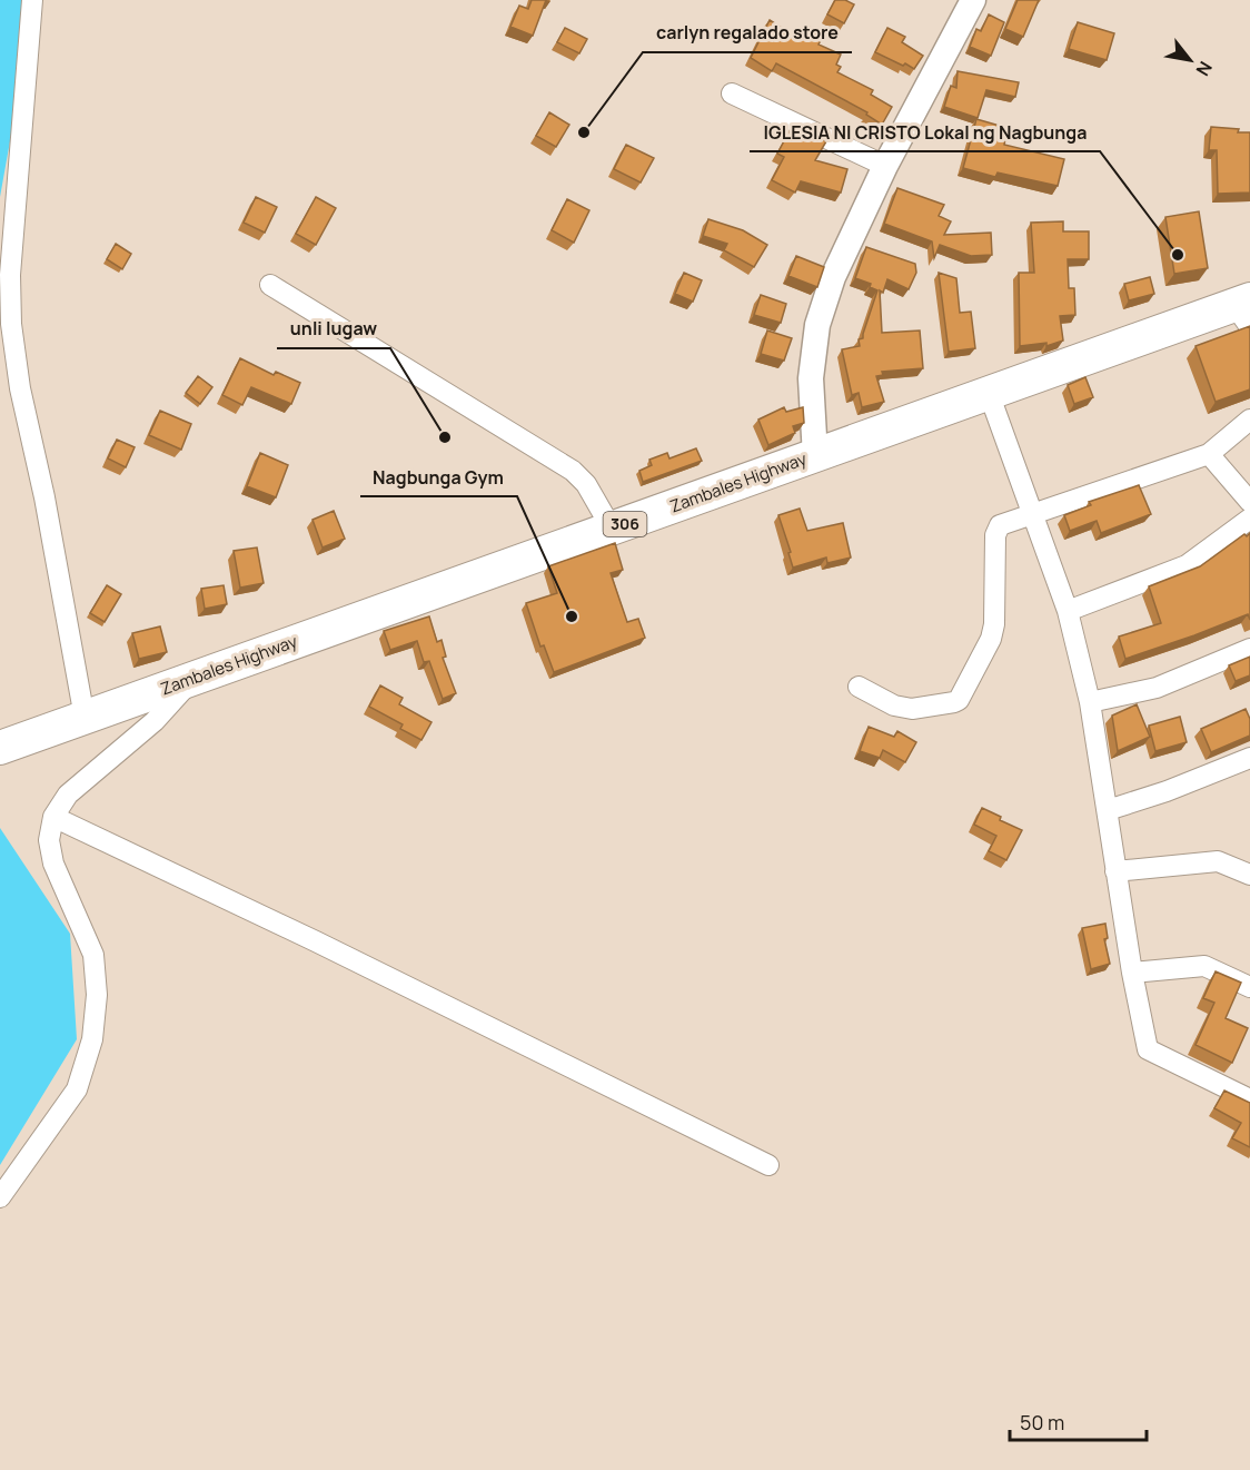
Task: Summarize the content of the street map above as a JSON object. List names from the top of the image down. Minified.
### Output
{"streets":{"main road":["Zambales Highway","306"]},"places":["carlyn regalado store","IGLESIA NI CRISTO Lokal ng Nagbunga","unli lugaw","Nagbunga Gym"],"scale_bar":"50 m","north":"bottom right"}
